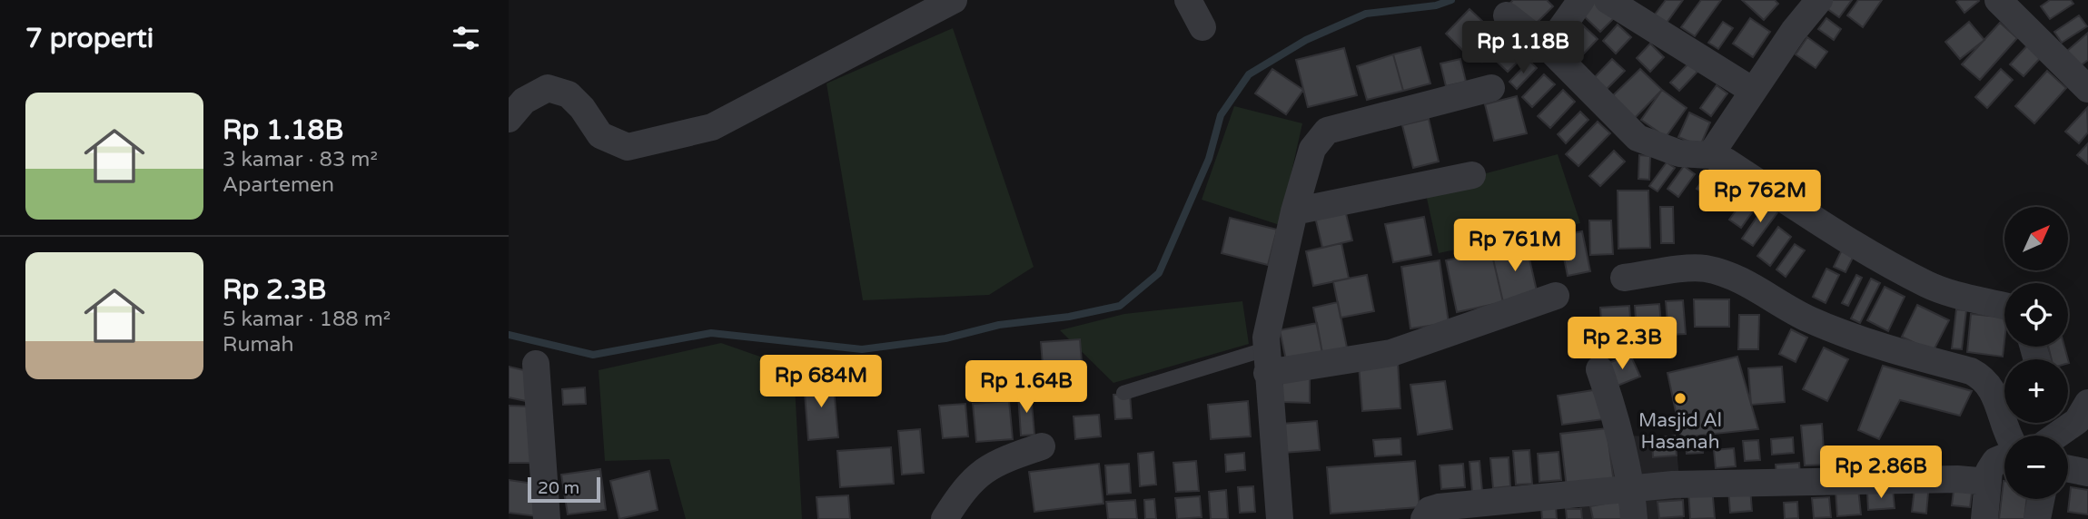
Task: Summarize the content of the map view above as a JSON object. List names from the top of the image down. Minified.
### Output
{"places":["Masjid Al Hasanah"],"scale_bar":"20 m","north":"top right","page":{"heading":"7 properti","price":["Rp 1.18B","Rp 762M","Rp 761M","Rp 2.3B","Rp 684M","Rp 1.64B","Rp 2.86B"],"list":[{"name":"Rp 1.18B","note":"3 kamar · 83 m² · Apartemen"},{"name":"Rp 2.3B","note":"5 kamar · 188 m² · Rumah"}],"map_buttons":["+","−"],"scale":"20 m"}}
